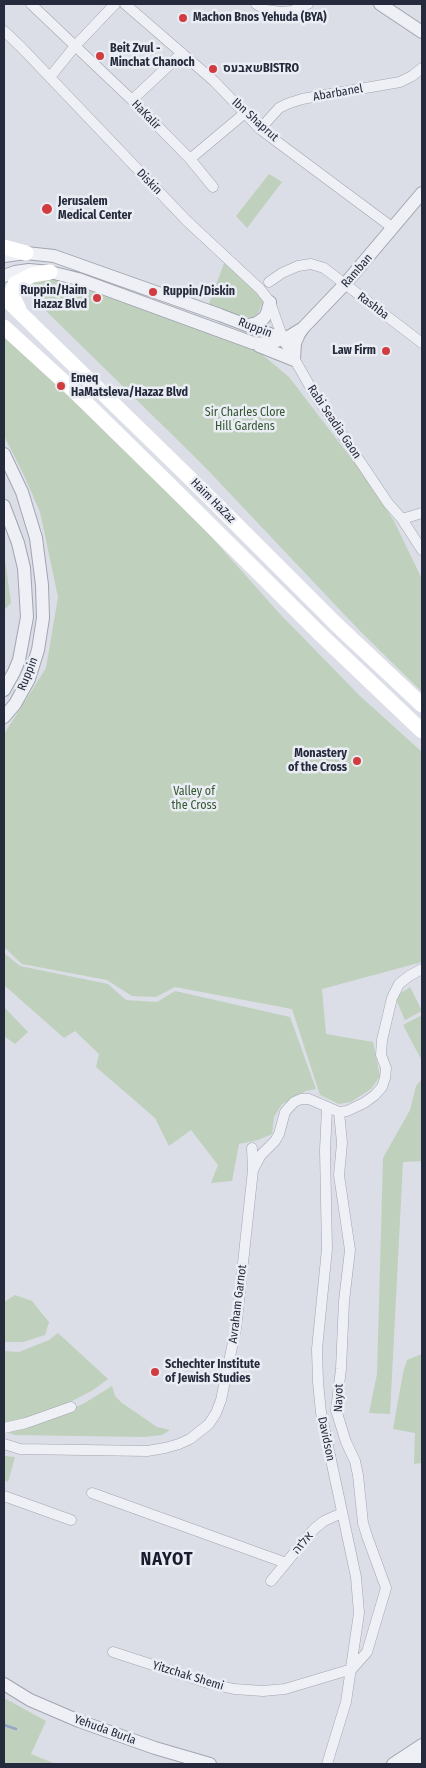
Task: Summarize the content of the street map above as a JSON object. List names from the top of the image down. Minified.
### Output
{"streets":{"main road":["Haim HaZaz"],"street":["Abarbanel","HaKalir","Ibn Shaprut","Diskin","Ramban","Rashba","Ruppin","Rabi Seadia Gaon","Avraham Garnot","Nayot","Davidson","אלזה","Yitzchak Shemi","Yehuda Burla"]},"crossings":[["Abarbanel","Ibn Shaprut"],["Ibn Shaprut","Ramban"],["Diskin","Ramban"],["Diskin","Ruppin"],["Diskin","Rabi Seadia Gaon"],["Ramban","Rashba"],["Ramban","Ruppin"],["Ramban","Rabi Seadia Gaon"],["Ruppin","Rabi Seadia Gaon"],["Nayot","Davidson"],["Nayot","Yitzchak Shemi"],["Davidson","אלזה"],["Davidson","Yitzchak Shemi"]],"districts":["NAYOT"],"parks":["Sir Charles Clore Hill Gardens","Valley of the Cross"],"places":["Machon Bnos Yehuda (BYA)","Beit Zvul - Minchat Chanoch","שאבעסBISTRO","Jerusalem Medical Center","Ruppin/Diskin","Ruppin/Haim Hazaz Blvd","Law Firm","Emeq HaMatsleva/Hazaz Blvd","Monastery of the Cross","Schechter Institute of Jewish Studies"]}
